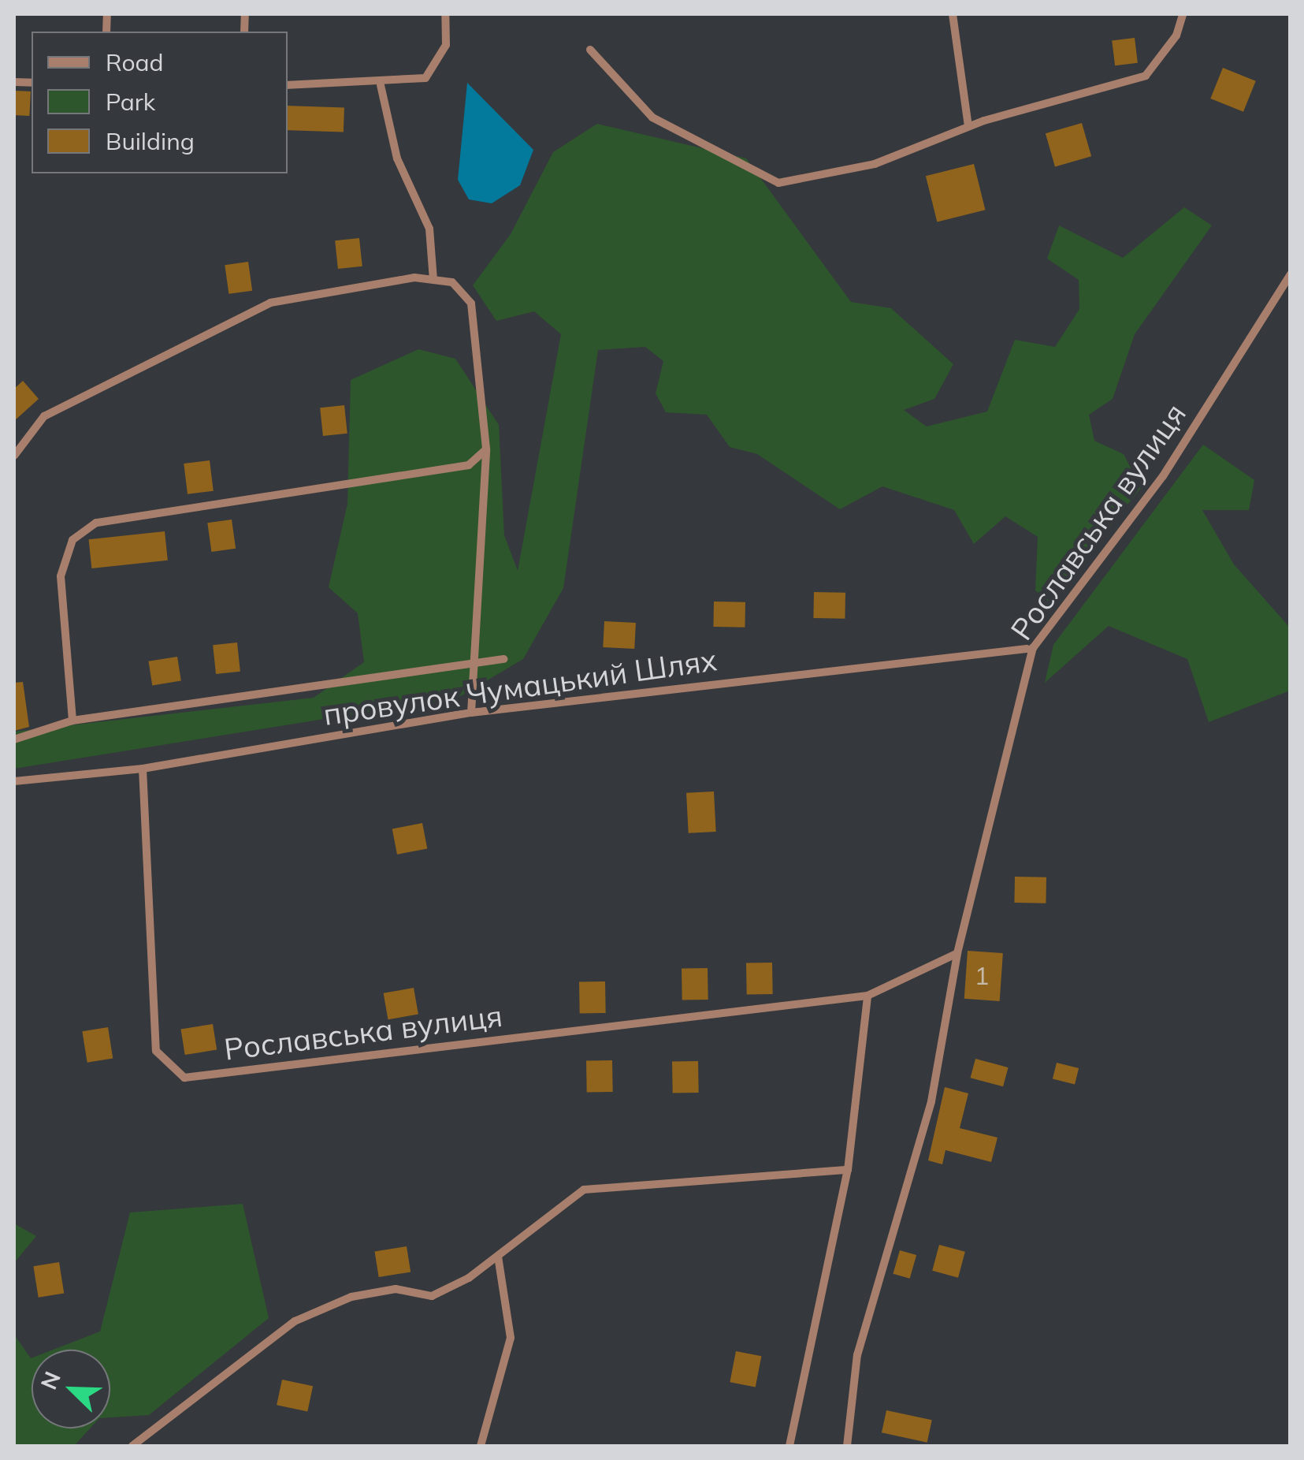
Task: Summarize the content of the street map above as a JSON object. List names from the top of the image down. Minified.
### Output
{"streets":{"street":["Рославська вулиця","провулок Чумацький Шлях"]},"crossings":[["Рославська вулиця","провулок Чумацький Шлях"]],"house_numbers":["1"],"legend":["Road","Park","Building"],"north":"top left"}
